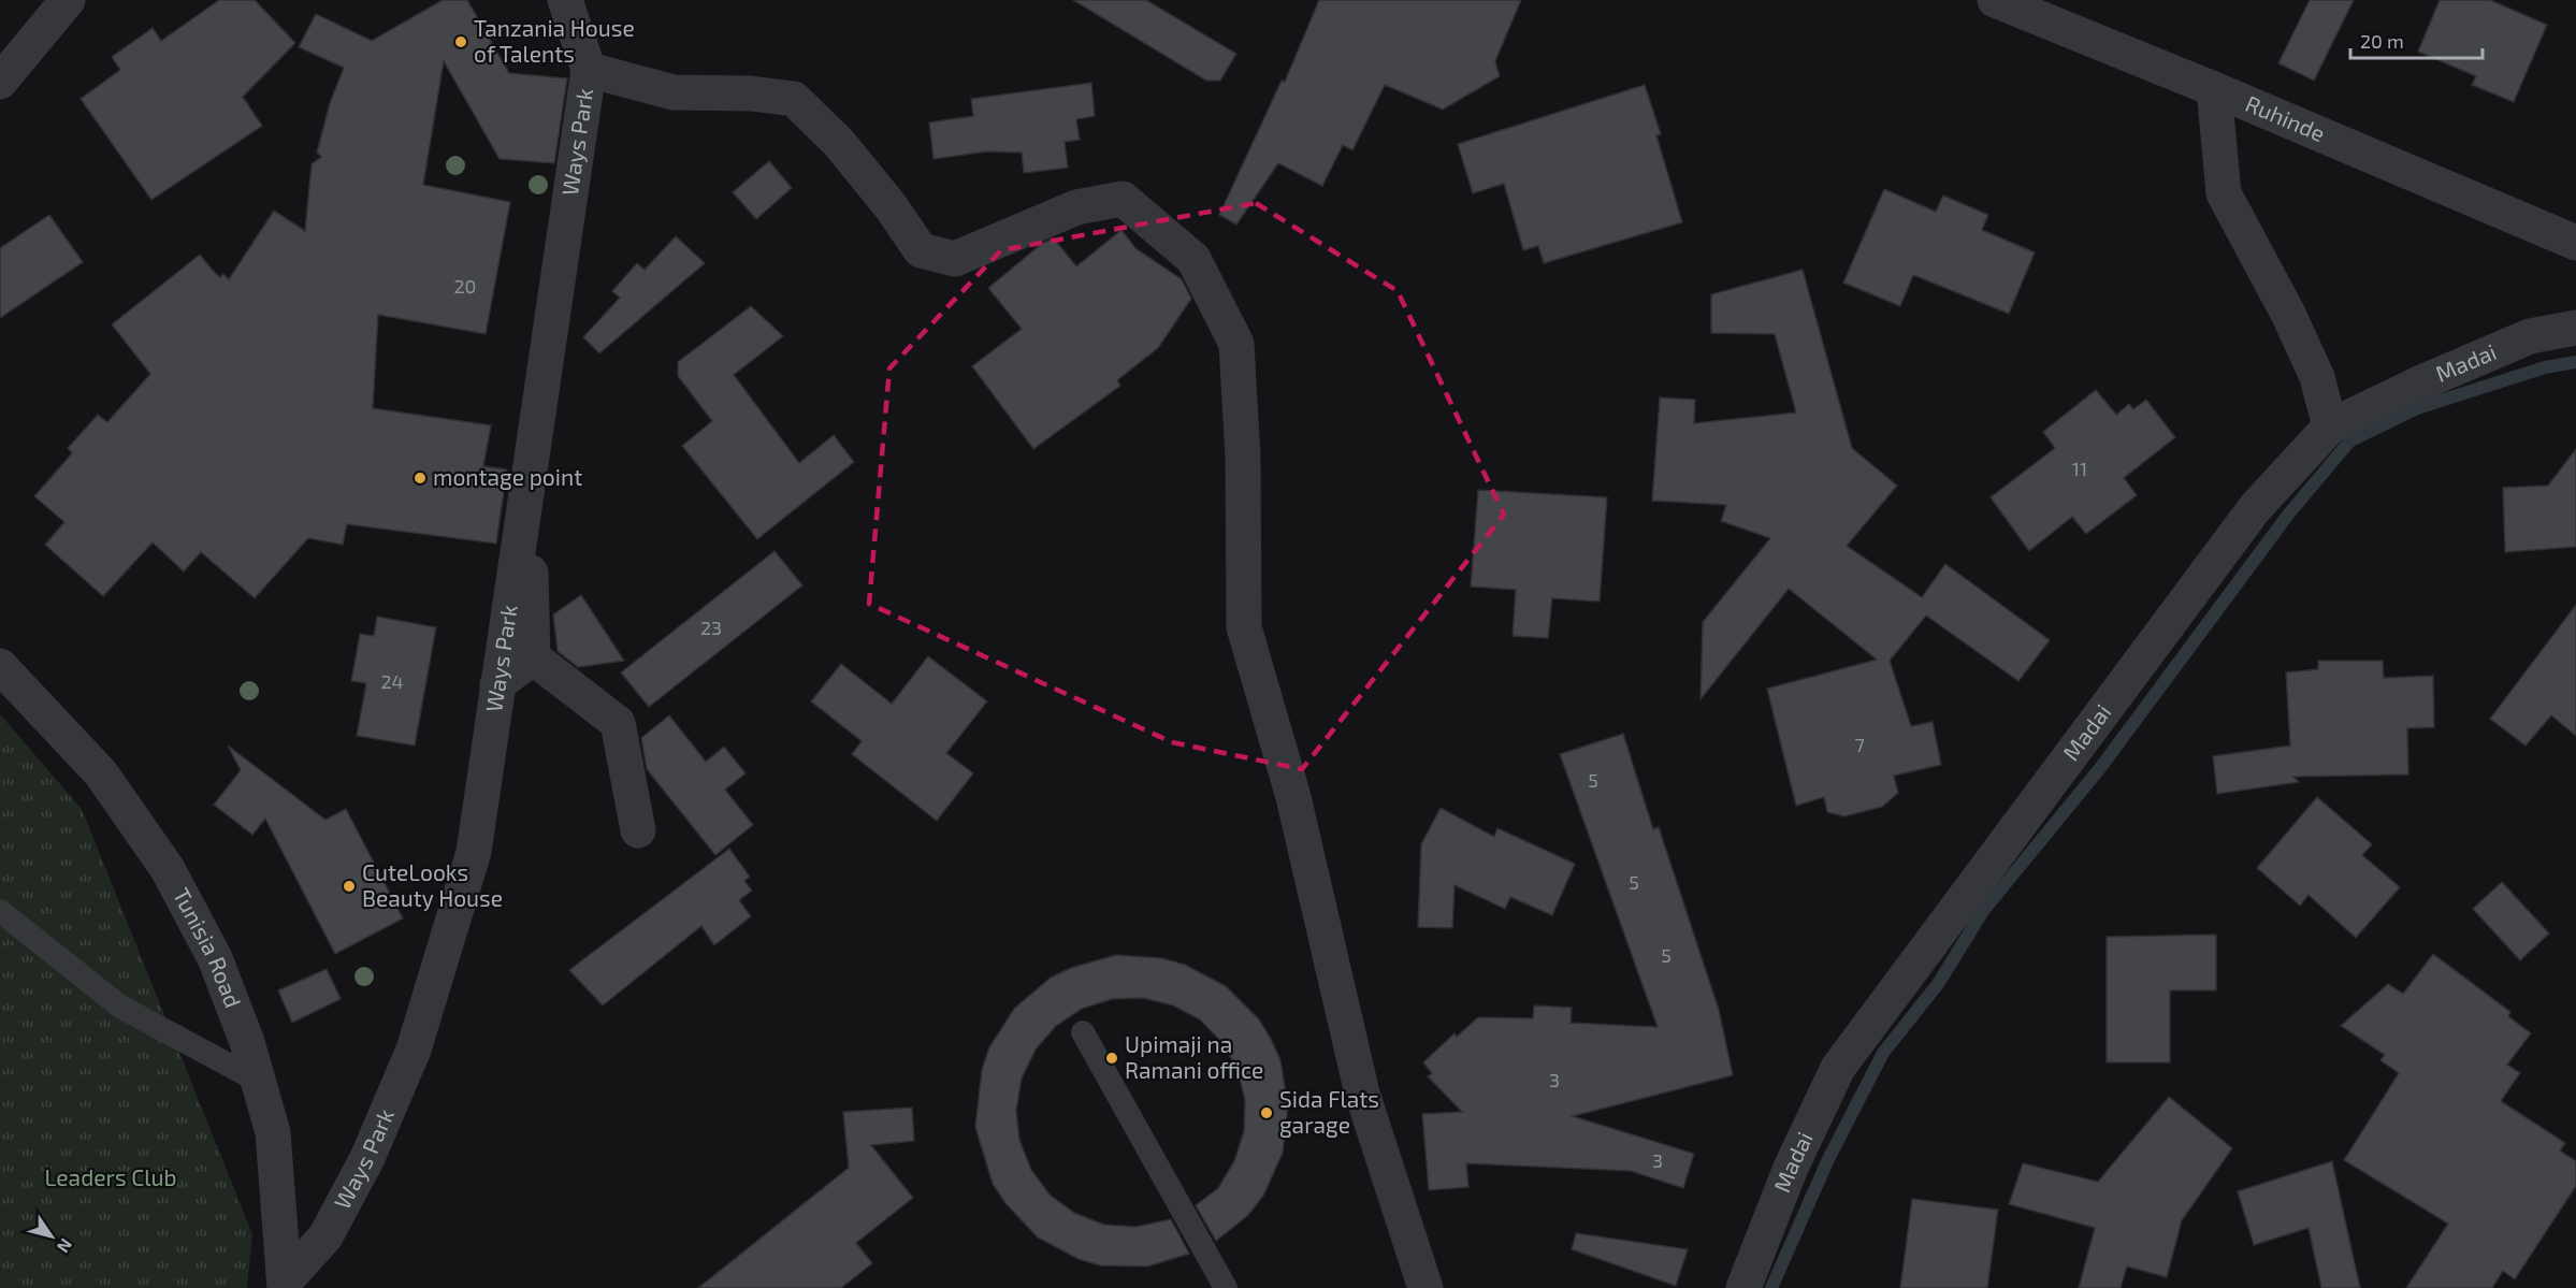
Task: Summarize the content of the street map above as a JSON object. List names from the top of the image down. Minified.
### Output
{"streets":{"street":["Ruhinde","Ways Park","Madai","Tunisia Road"]},"crossings":[["Ways Park","Tunisia Road"]],"parks":["Leaders Club"],"places":["Tanzania House of Talents","montage point","CuteLooks Beauty House","Upimaji na Ramani office","Sida Flats garage"],"house_numbers":["20","11","23","24","7","5","5","5","3","3"],"scale_bar":"20 m","north":"bottom right"}
